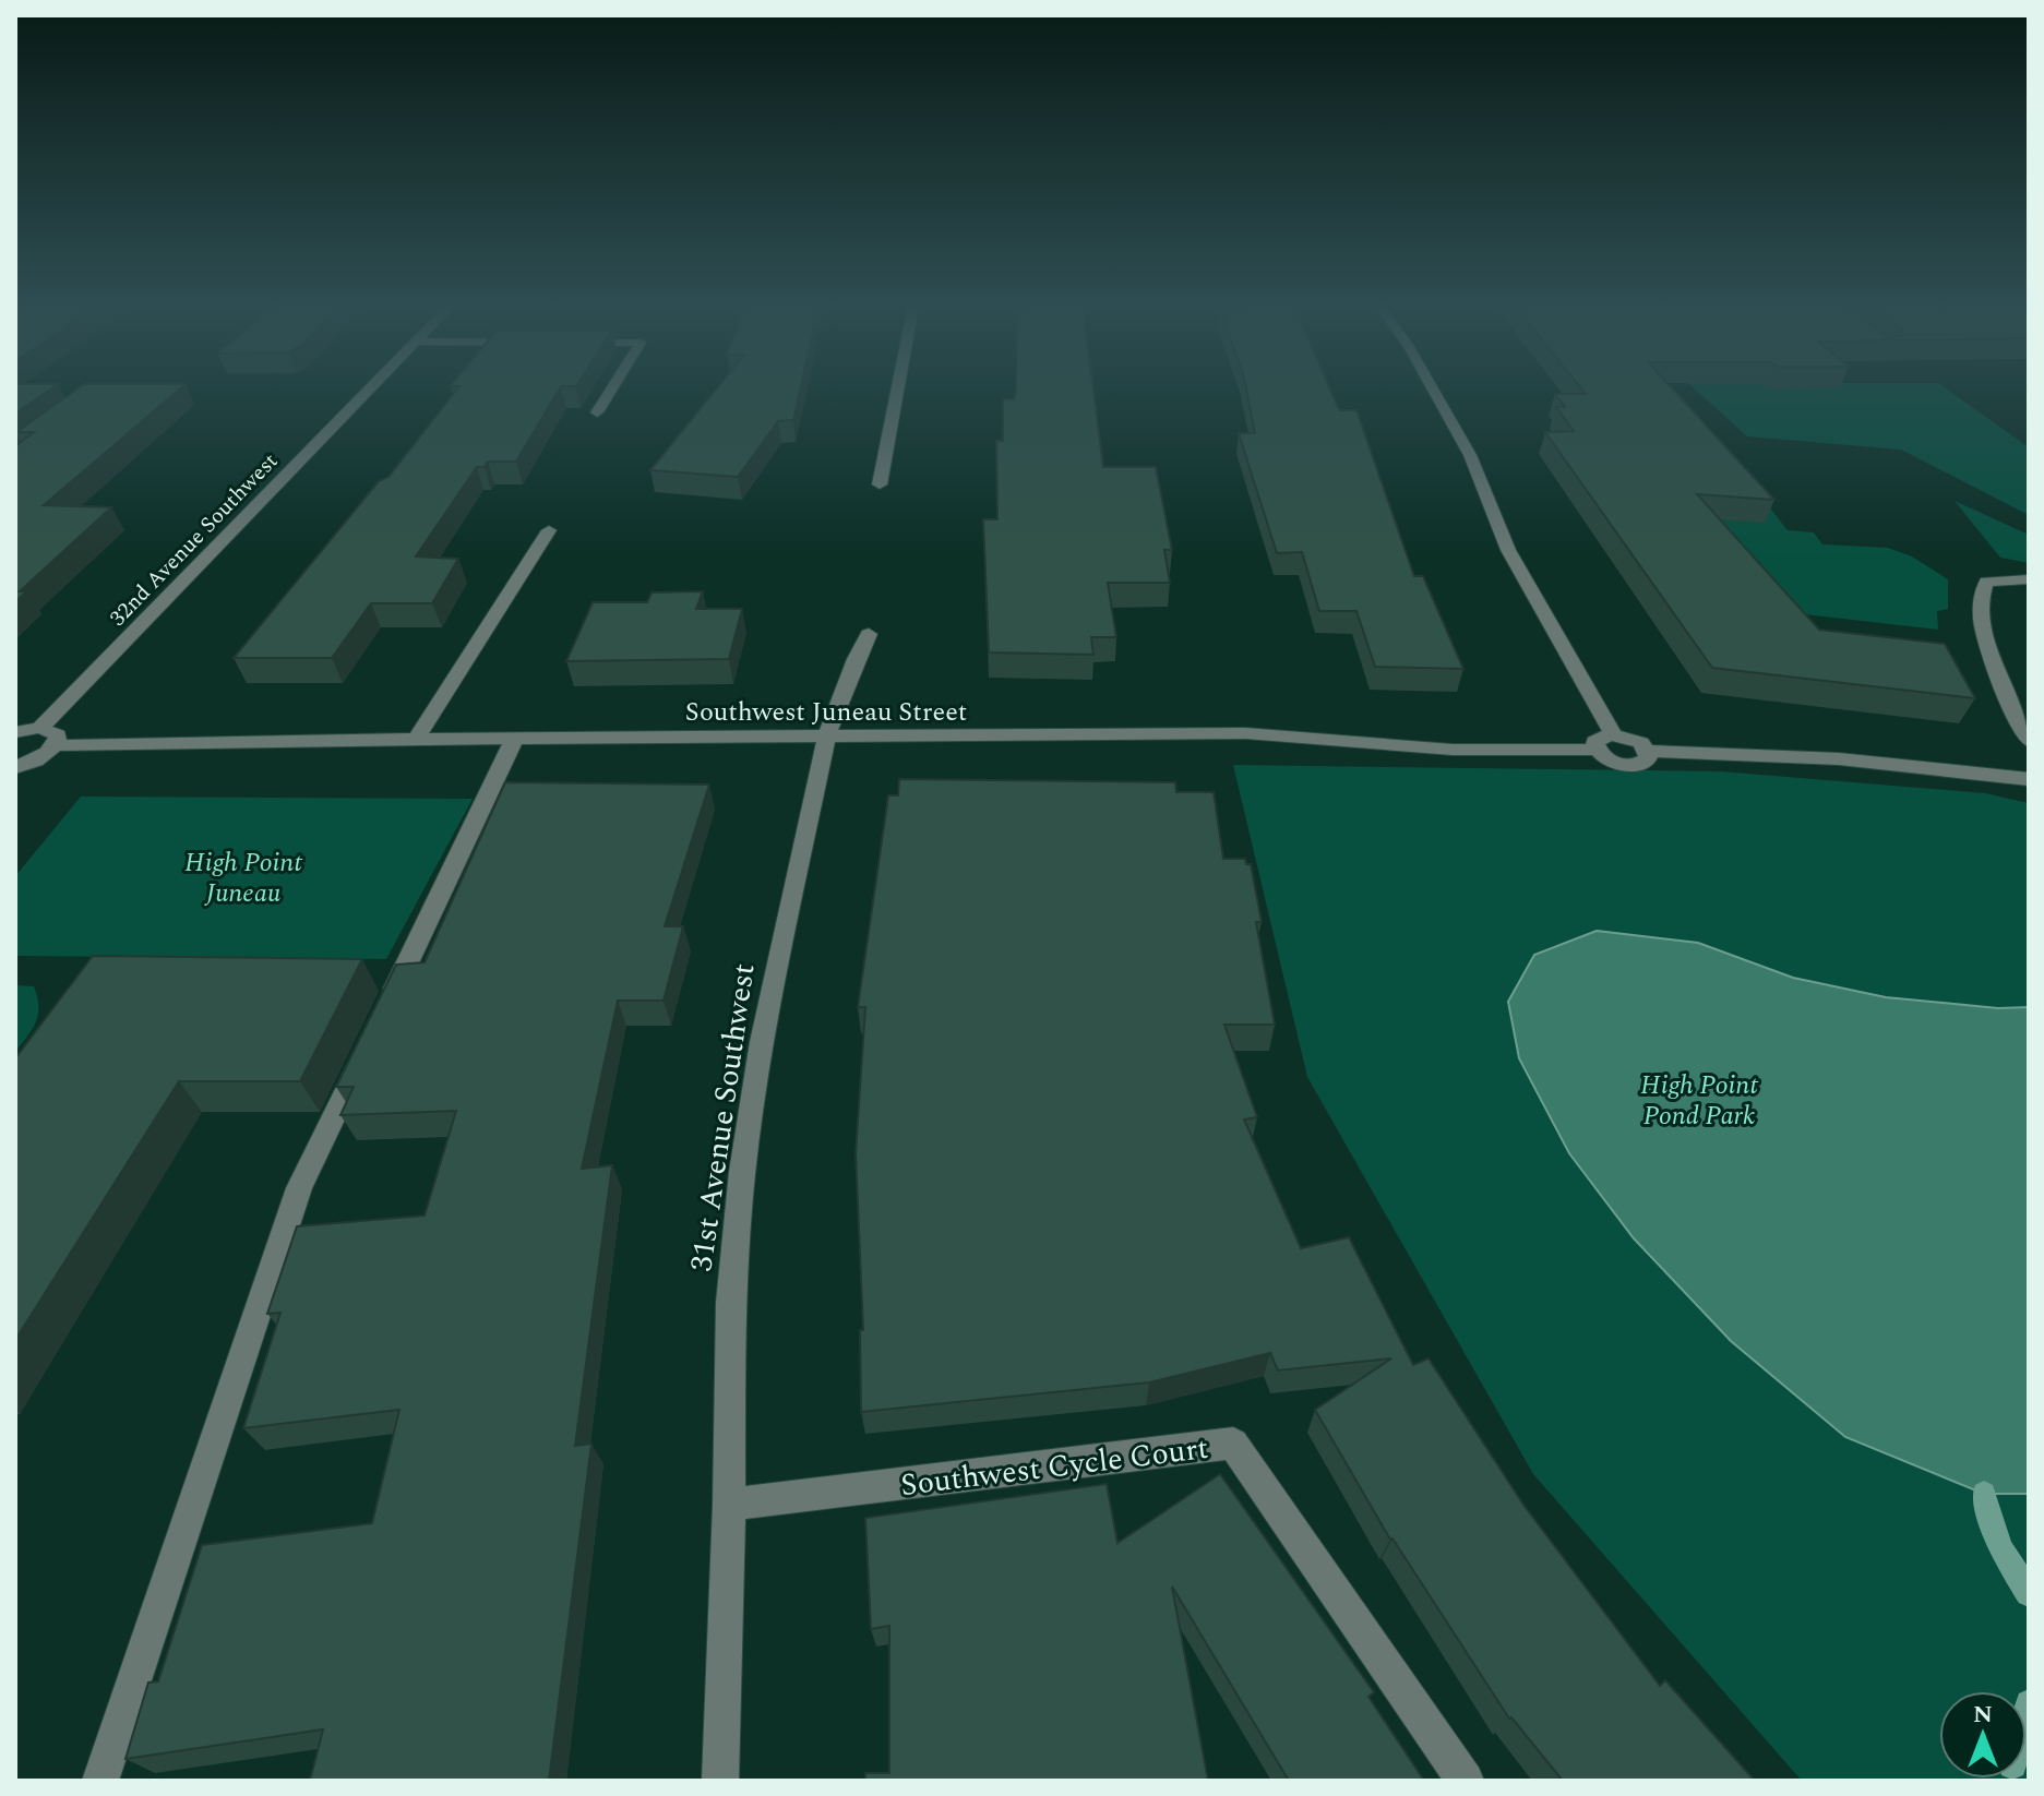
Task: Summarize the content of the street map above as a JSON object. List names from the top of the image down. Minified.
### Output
{"streets":{"street":["32nd Avenue Southwest","Southwest Juneau Street","31st Avenue Southwest","Southwest Cycle Court"]},"crossings":[["Southwest Juneau Street","31st Avenue Southwest"],["31st Avenue Southwest","Southwest Cycle Court"]],"parks":["High Point Juneau","High Point Pond Park"],"north":"top"}
